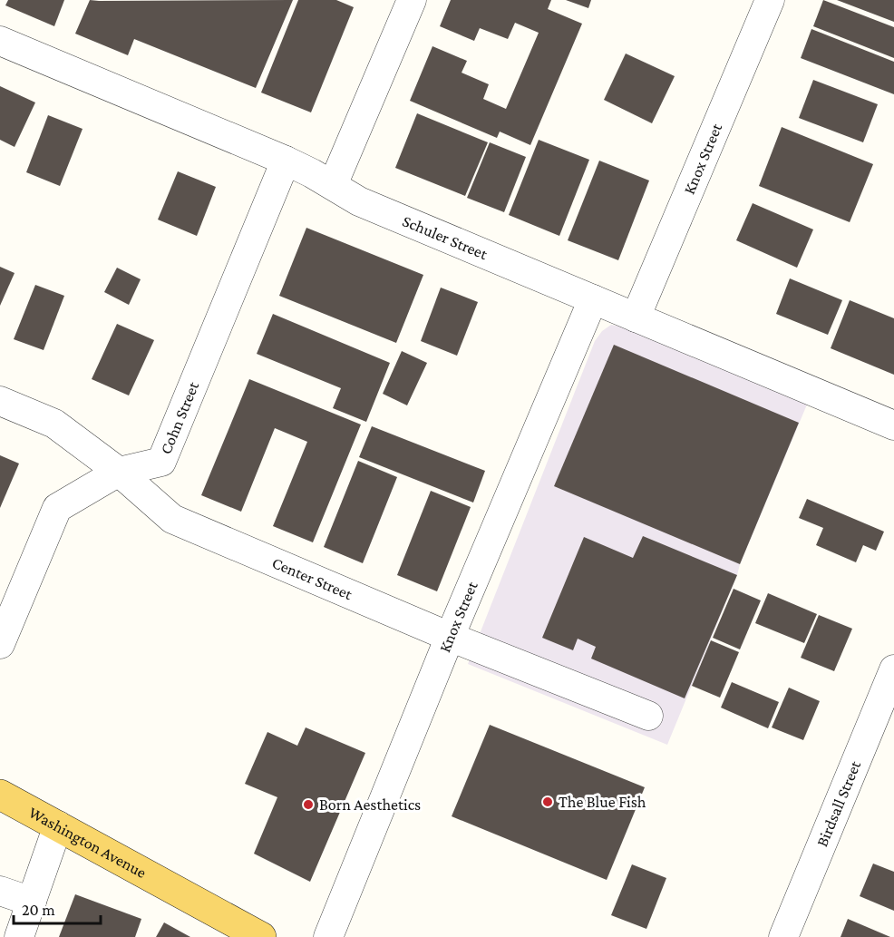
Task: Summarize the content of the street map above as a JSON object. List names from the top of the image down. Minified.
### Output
{"streets":{"main road":["Washington Avenue"],"street":["Knox Street","Schuler Street","Cohn Street","Center Street","Birdsall Street"]},"crossings":[["Knox Street","Schuler Street"],["Knox Street","Center Street"],["Schuler Street","Cohn Street"],["Cohn Street","Center Street"]],"places":["The Blue Fish","Born Aesthetics"],"scale_bar":"20 m"}
